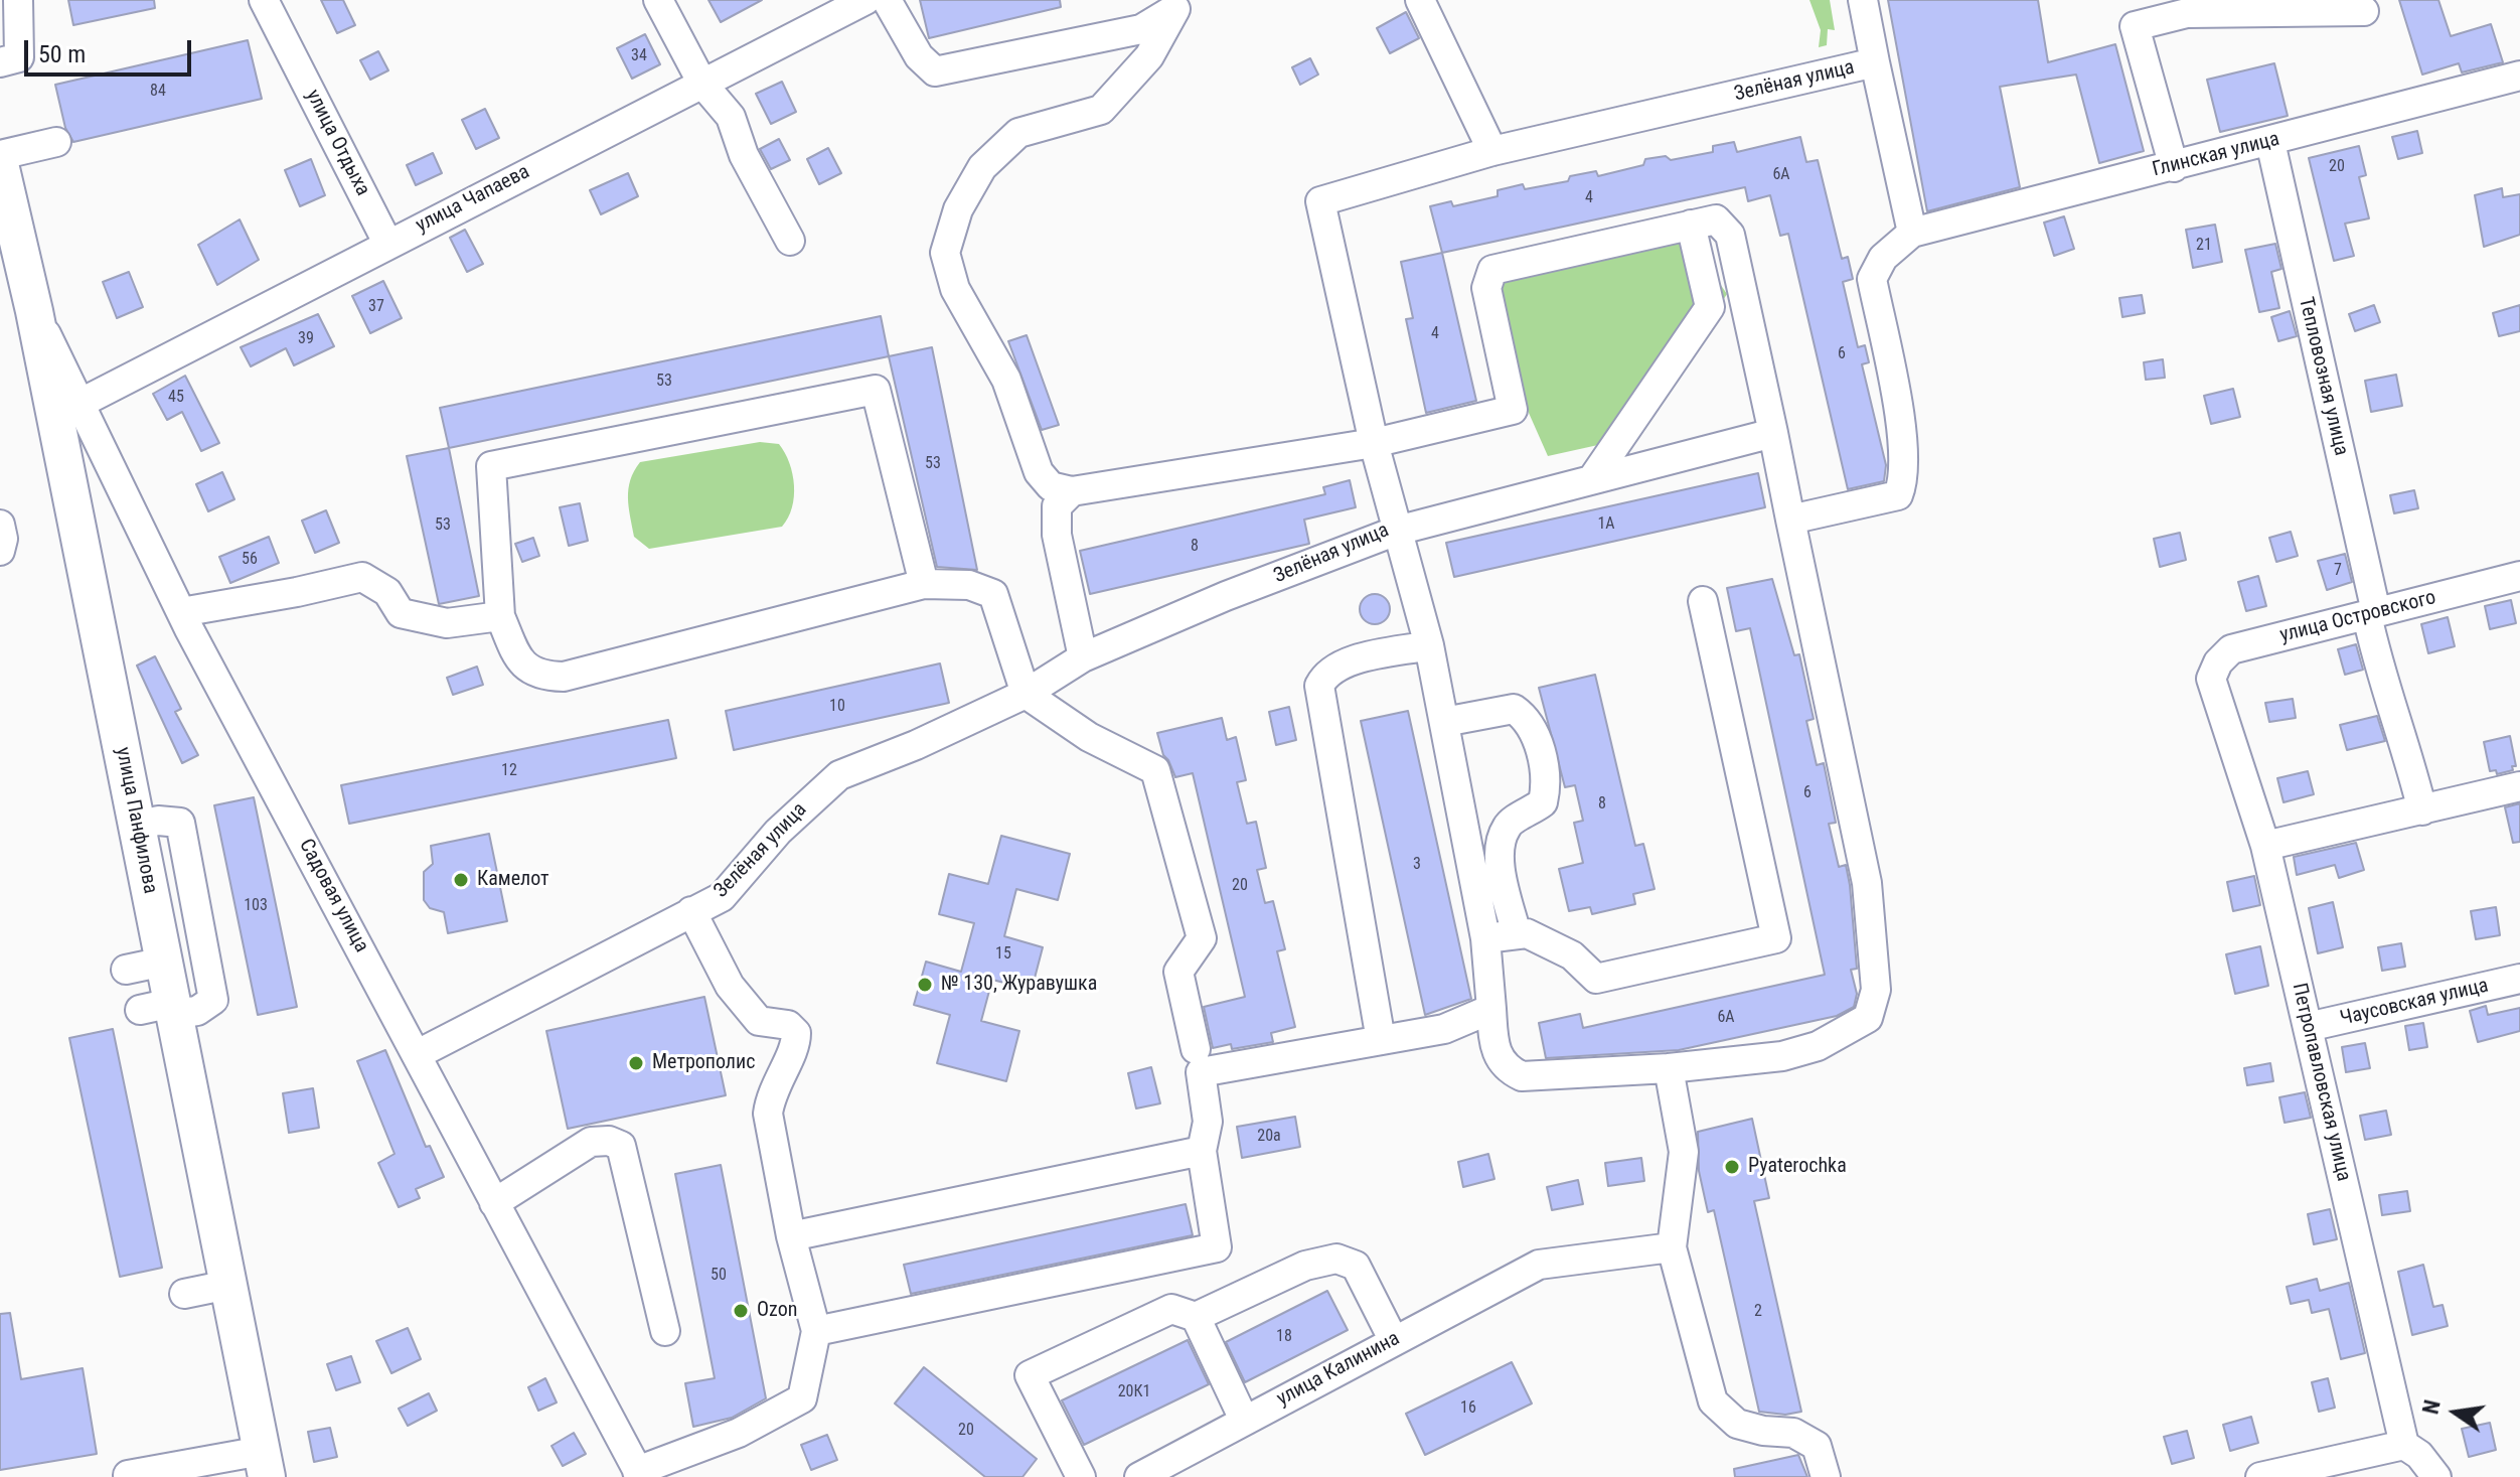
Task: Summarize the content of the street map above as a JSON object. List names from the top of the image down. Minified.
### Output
{"streets":{"main road":["улица Панфилова"],"street":["Зелёная улица","улица Отдыха","Глинская улица","улица Чапаева","Тепловозная улица","улица Островского","Садовая улица","Чаусовская улица","Петропавловская улица","улица Калинина"]},"crossings":[["Зелёная улица","Глинская улица"],["Зелёная улица","Садовая улица"],["улица Отдыха","улица Чапаева"],["Глинская улица","Тепловозная улица"],["улица Чапаева","улица Панфилова"],["улица Чапаева","Садовая улица"],["Тепловозная улица","улица Островского"],["улица Островского","Петропавловская улица"],["улица Панфилова","Садовая улица"],["Чаусовская улица","Петропавловская улица"]],"places":["Камелот","№ 130, Журавушка","Метрополис","Pyaterochka","Ozon"],"house_numbers":["34","84","20","6А","4","21","37","4","39","6","53","45","53","1А","53","8","56","7","10","12","6","8","3","20","103","15","6А","20а","50","2","18","20К1","16","20"],"scale_bar":"50 m","north":"left"}
